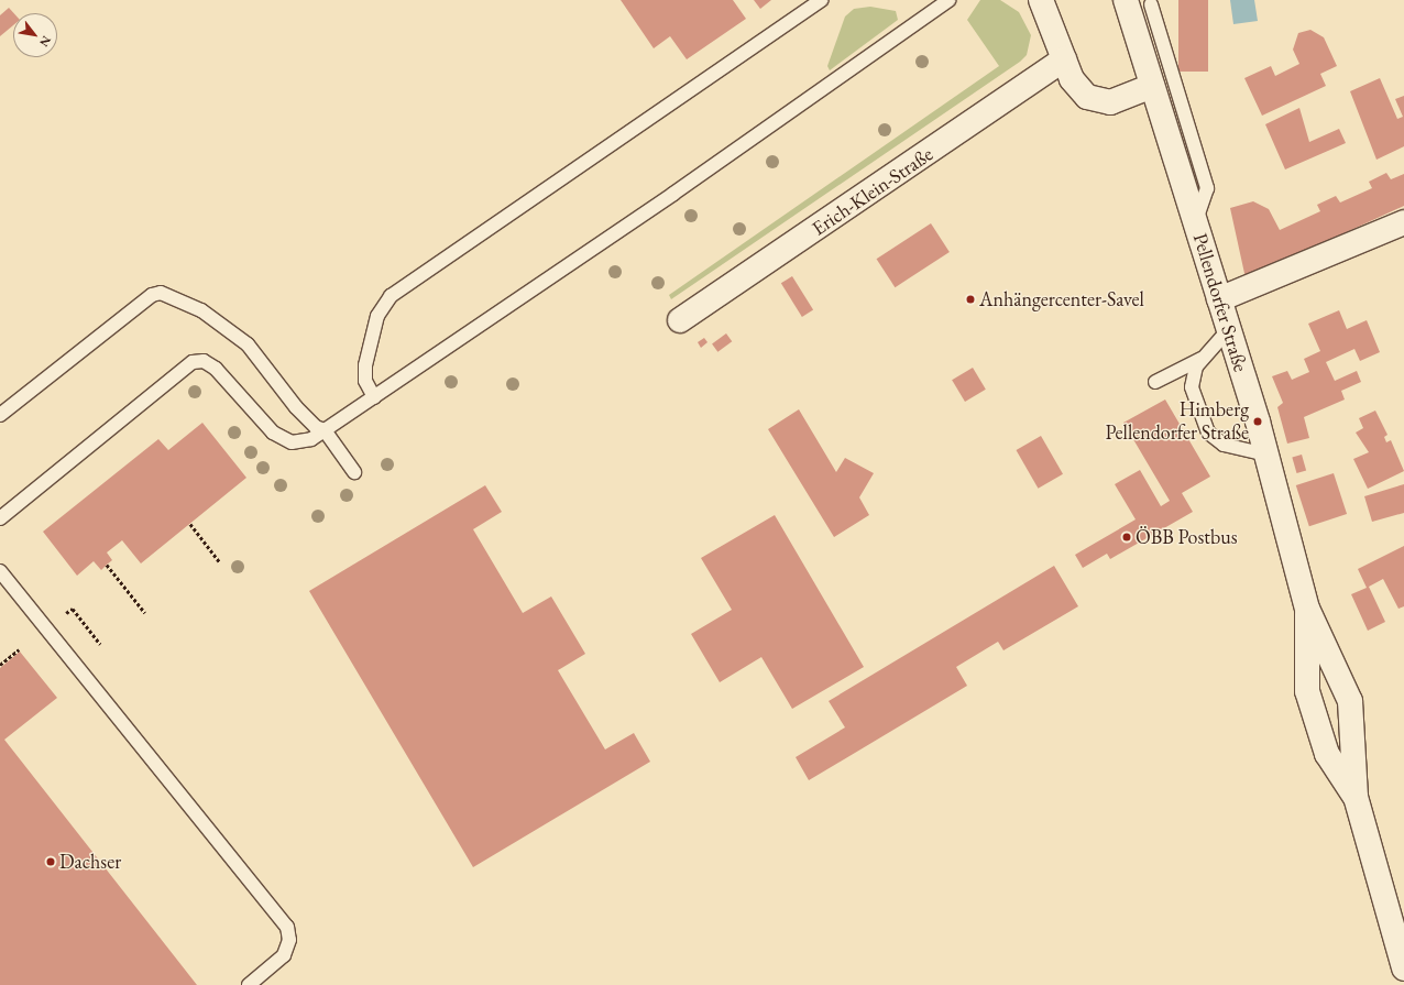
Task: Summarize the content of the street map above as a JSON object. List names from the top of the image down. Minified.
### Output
{"streets":{"street":["Erich-Klein-Straße","Pellendorfer Straße"]},"places":["Anhängercenter-Savel","Himberg Pellendorfer Straße","ÖBB Postbus","Dachser"],"north":"bottom right"}
